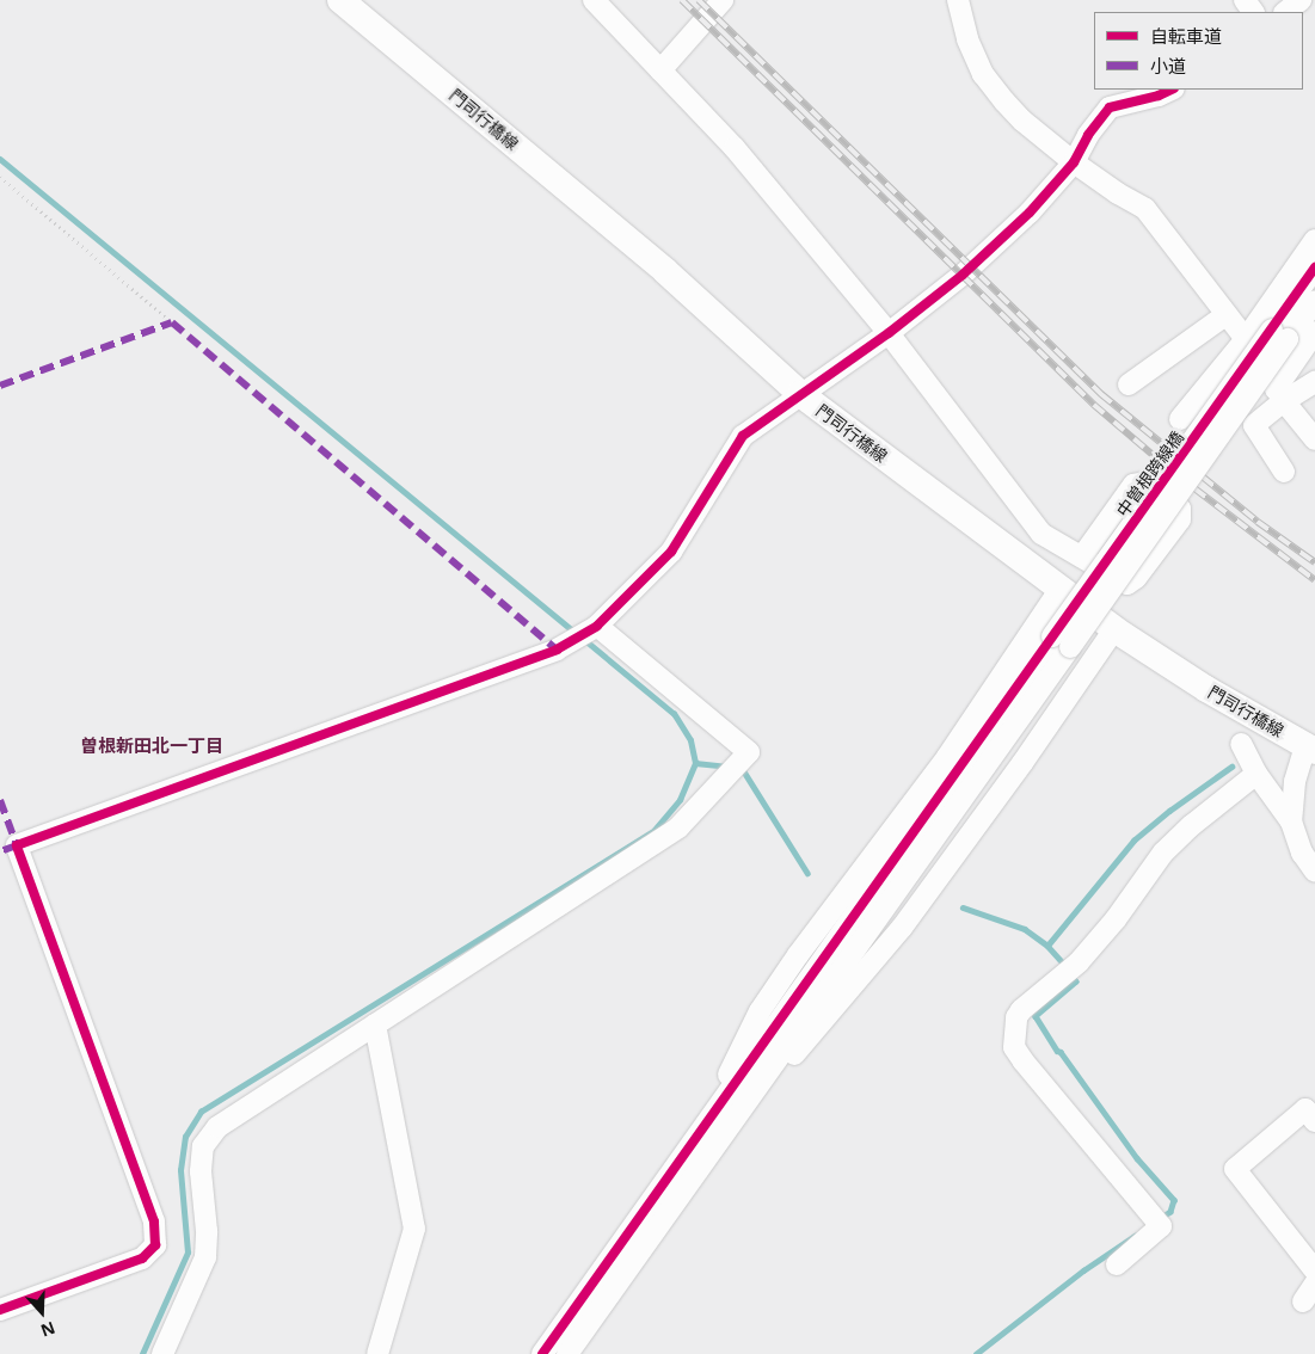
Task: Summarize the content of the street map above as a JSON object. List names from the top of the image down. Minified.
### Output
{"streets":{"main road":["門司行橋線"],"street":["中曽根跨線橋"]},"districts":["曽根新田北一丁目"],"legend":["自転車道","小道"],"north":"bottom"}
